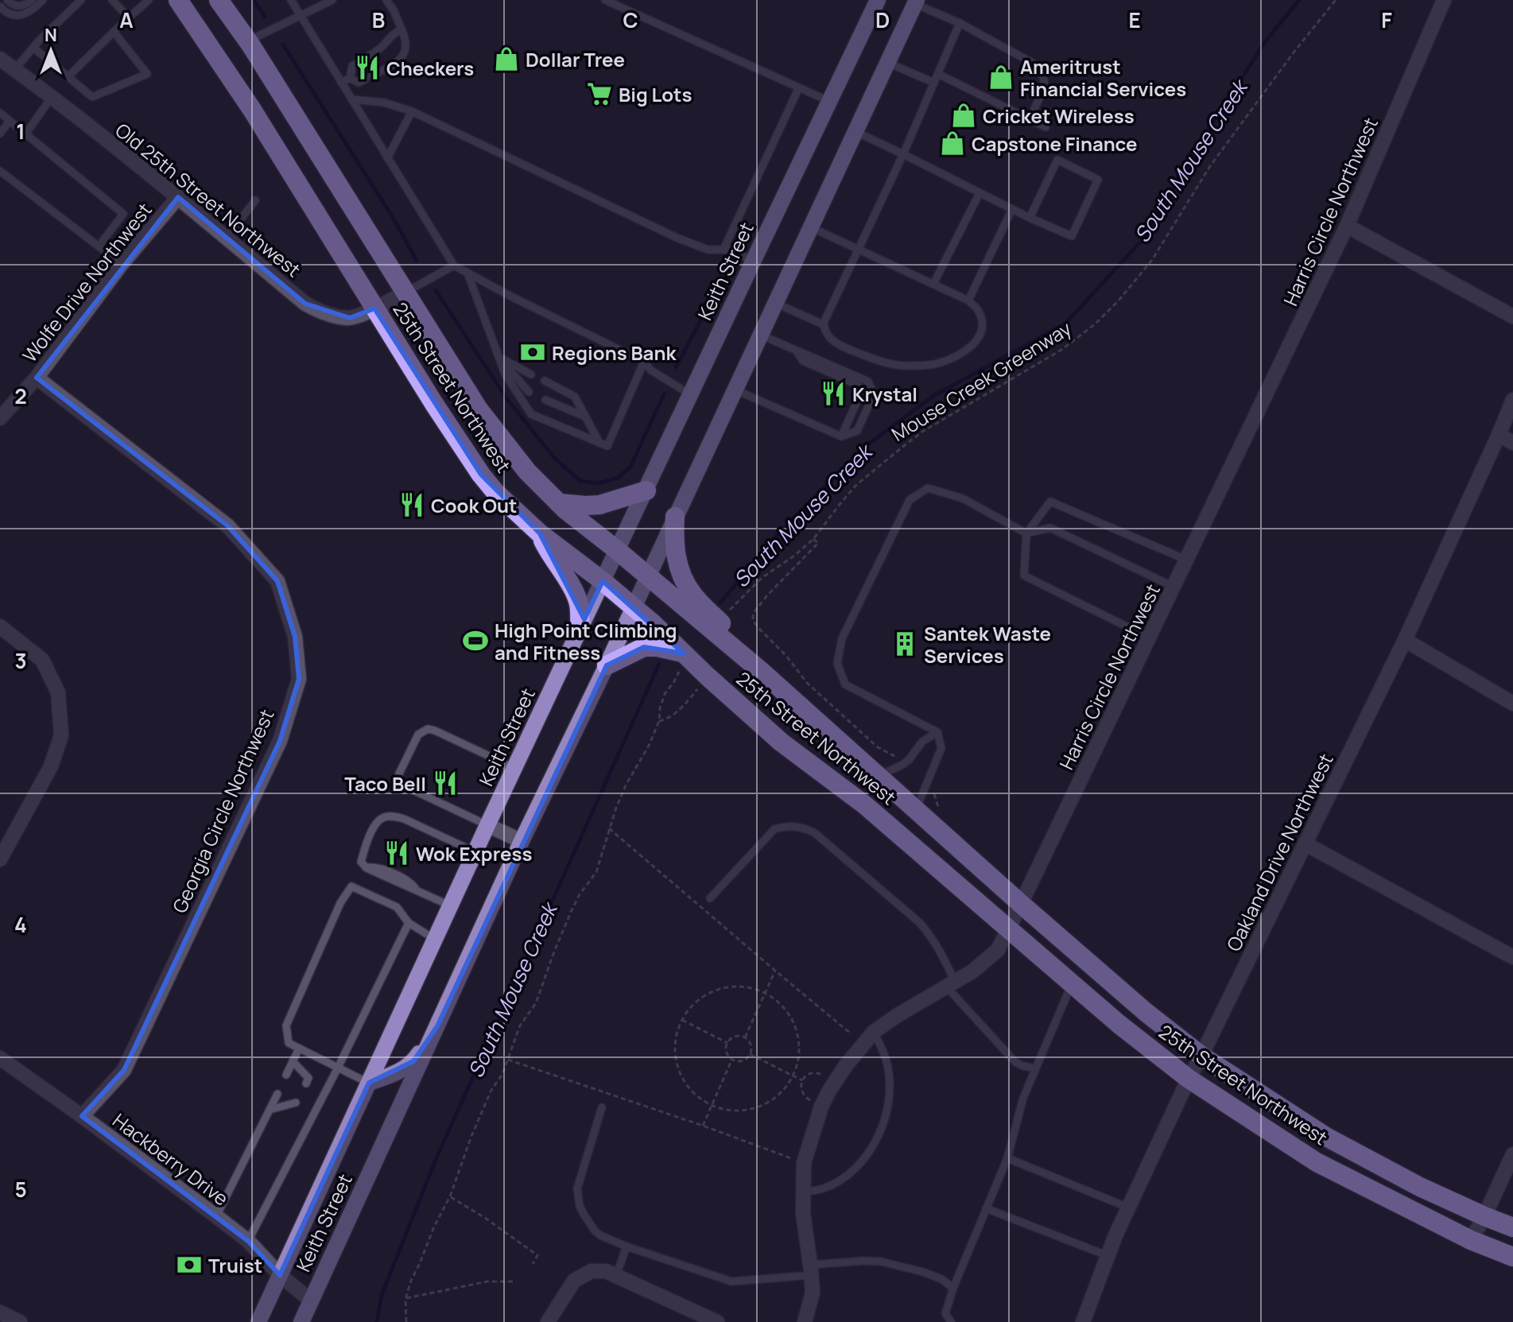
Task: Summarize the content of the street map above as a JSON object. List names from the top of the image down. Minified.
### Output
{"streets":{"highway":["25th Street Northwest"],"main road":["Keith Street"],"street":["Old 25th Street Northwest","Harris Circle Northwest","Wolfe Drive Northwest","Georgia Circle Northwest","Oakland Drive Northwest","Hackberry Drive"],"path":["Mouse Creek Greenway"]},"crossings":[["Old 25th Street Northwest","Wolfe Drive Northwest"],["Old 25th Street Northwest","25th Street Northwest"],["Harris Circle Northwest","25th Street Northwest"],["Keith Street","25th Street Northwest"],["Keith Street","Hackberry Drive"],["Wolfe Drive Northwest","Georgia Circle Northwest"],["25th Street Northwest","Oakland Drive Northwest"],["Georgia Circle Northwest","Hackberry Drive"]],"water":["South Mouse Creek"],"places":{"shop":["Dollar Tree","Ameritrust Financial Services","Cricket Wireless","Capstone Finance"],"restaurant":["Checkers","Krystal","Cook Out","Taco Bell","Wok Express"],"supermarket":["Big Lots"],"bank":["Regions Bank","Truist"],"sports":["High Point Climbing and Fitness"],"building":["Santek Waste Services"]},"north":"top","grid":{"columns":["A","B","C","D","E","F"],"rows":["1","2","3","4","5"]}}
